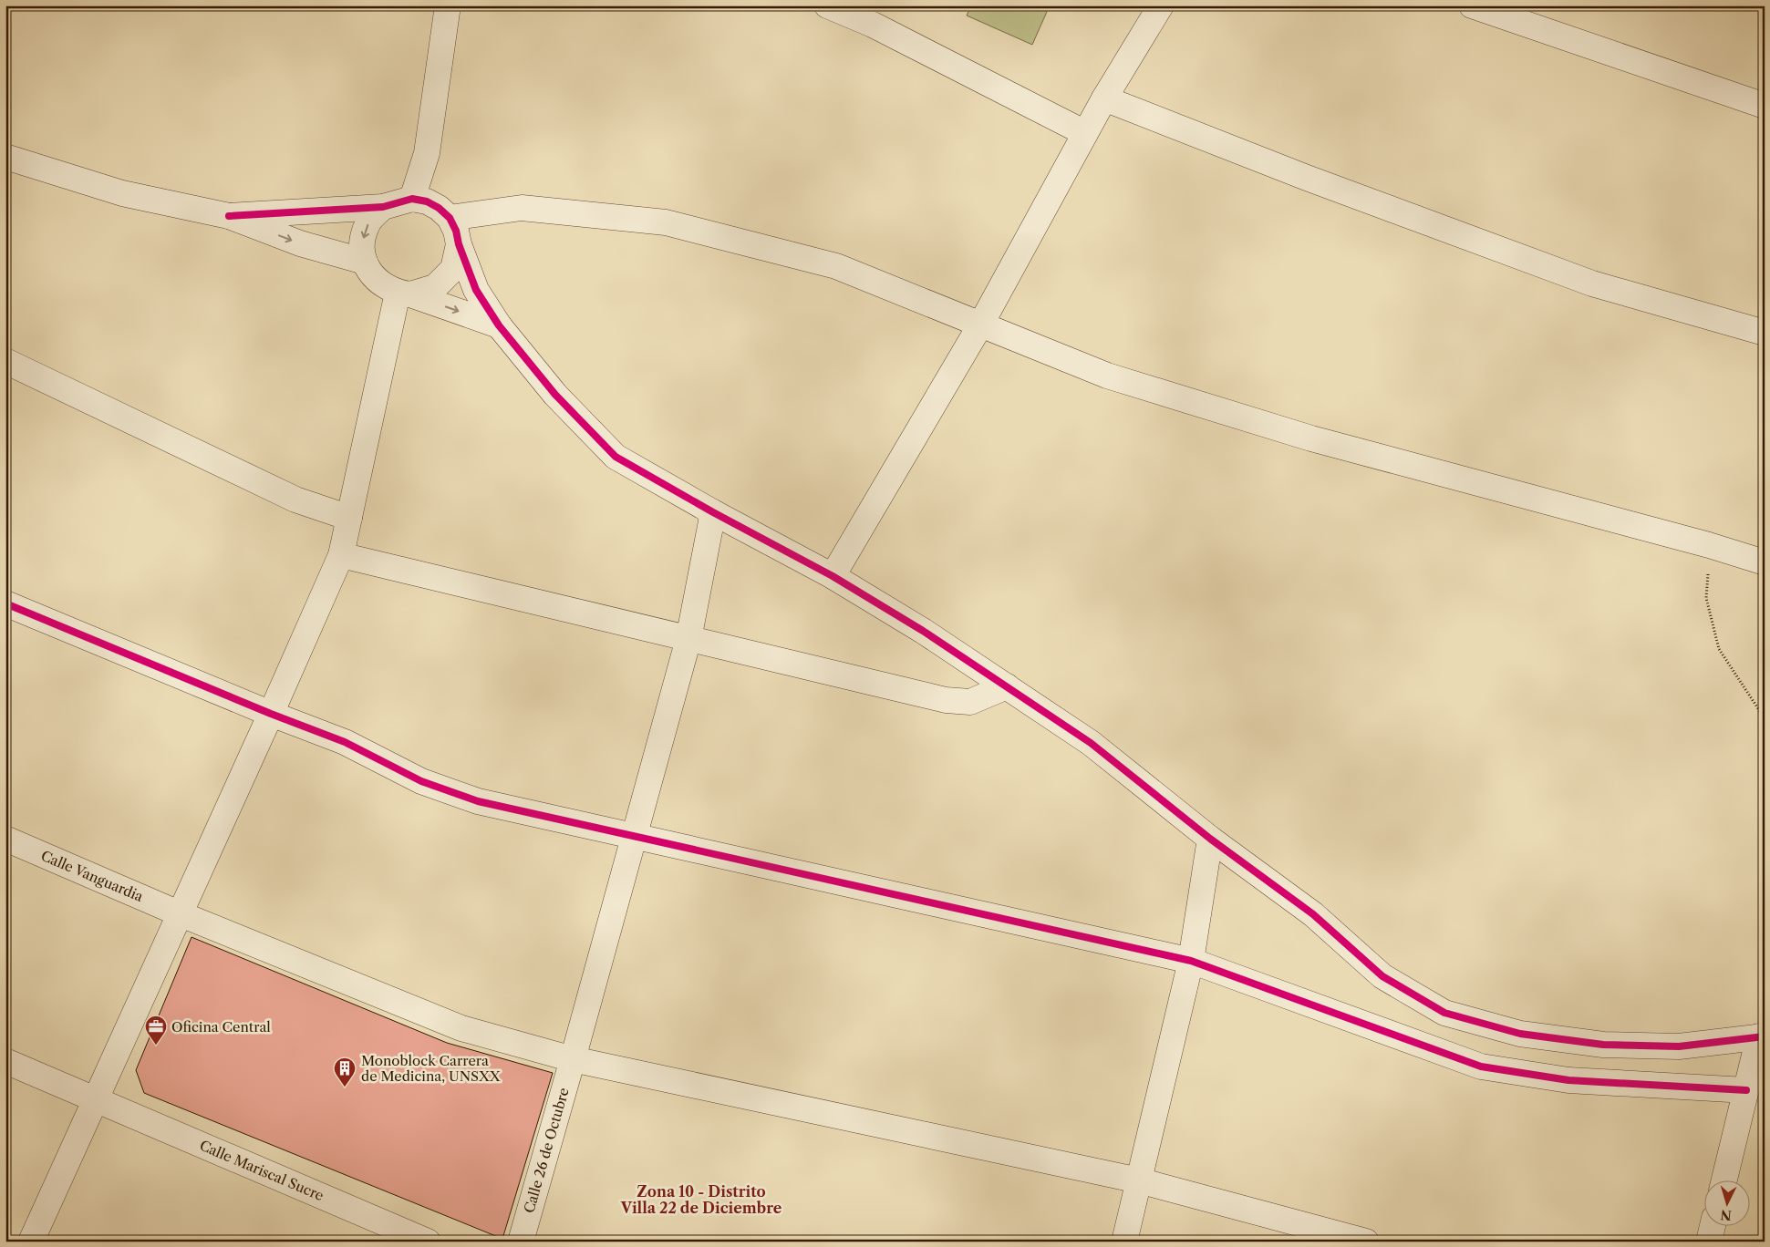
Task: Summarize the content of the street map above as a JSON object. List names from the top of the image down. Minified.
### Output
{"streets":{"street":["Calle Vanguardia","Calle 26 de Octubre","Calle Mariscal Sucre"]},"crossings":[["Calle Vanguardia","Calle 26 de Octubre"]],"districts":["Zona 10 - Distrito Villa 22 de Diciembre"],"places":{"office":["Oficina Central"],"building":["Monoblock Carrera de Medicina, UNSXX"]},"north":"bottom"}
